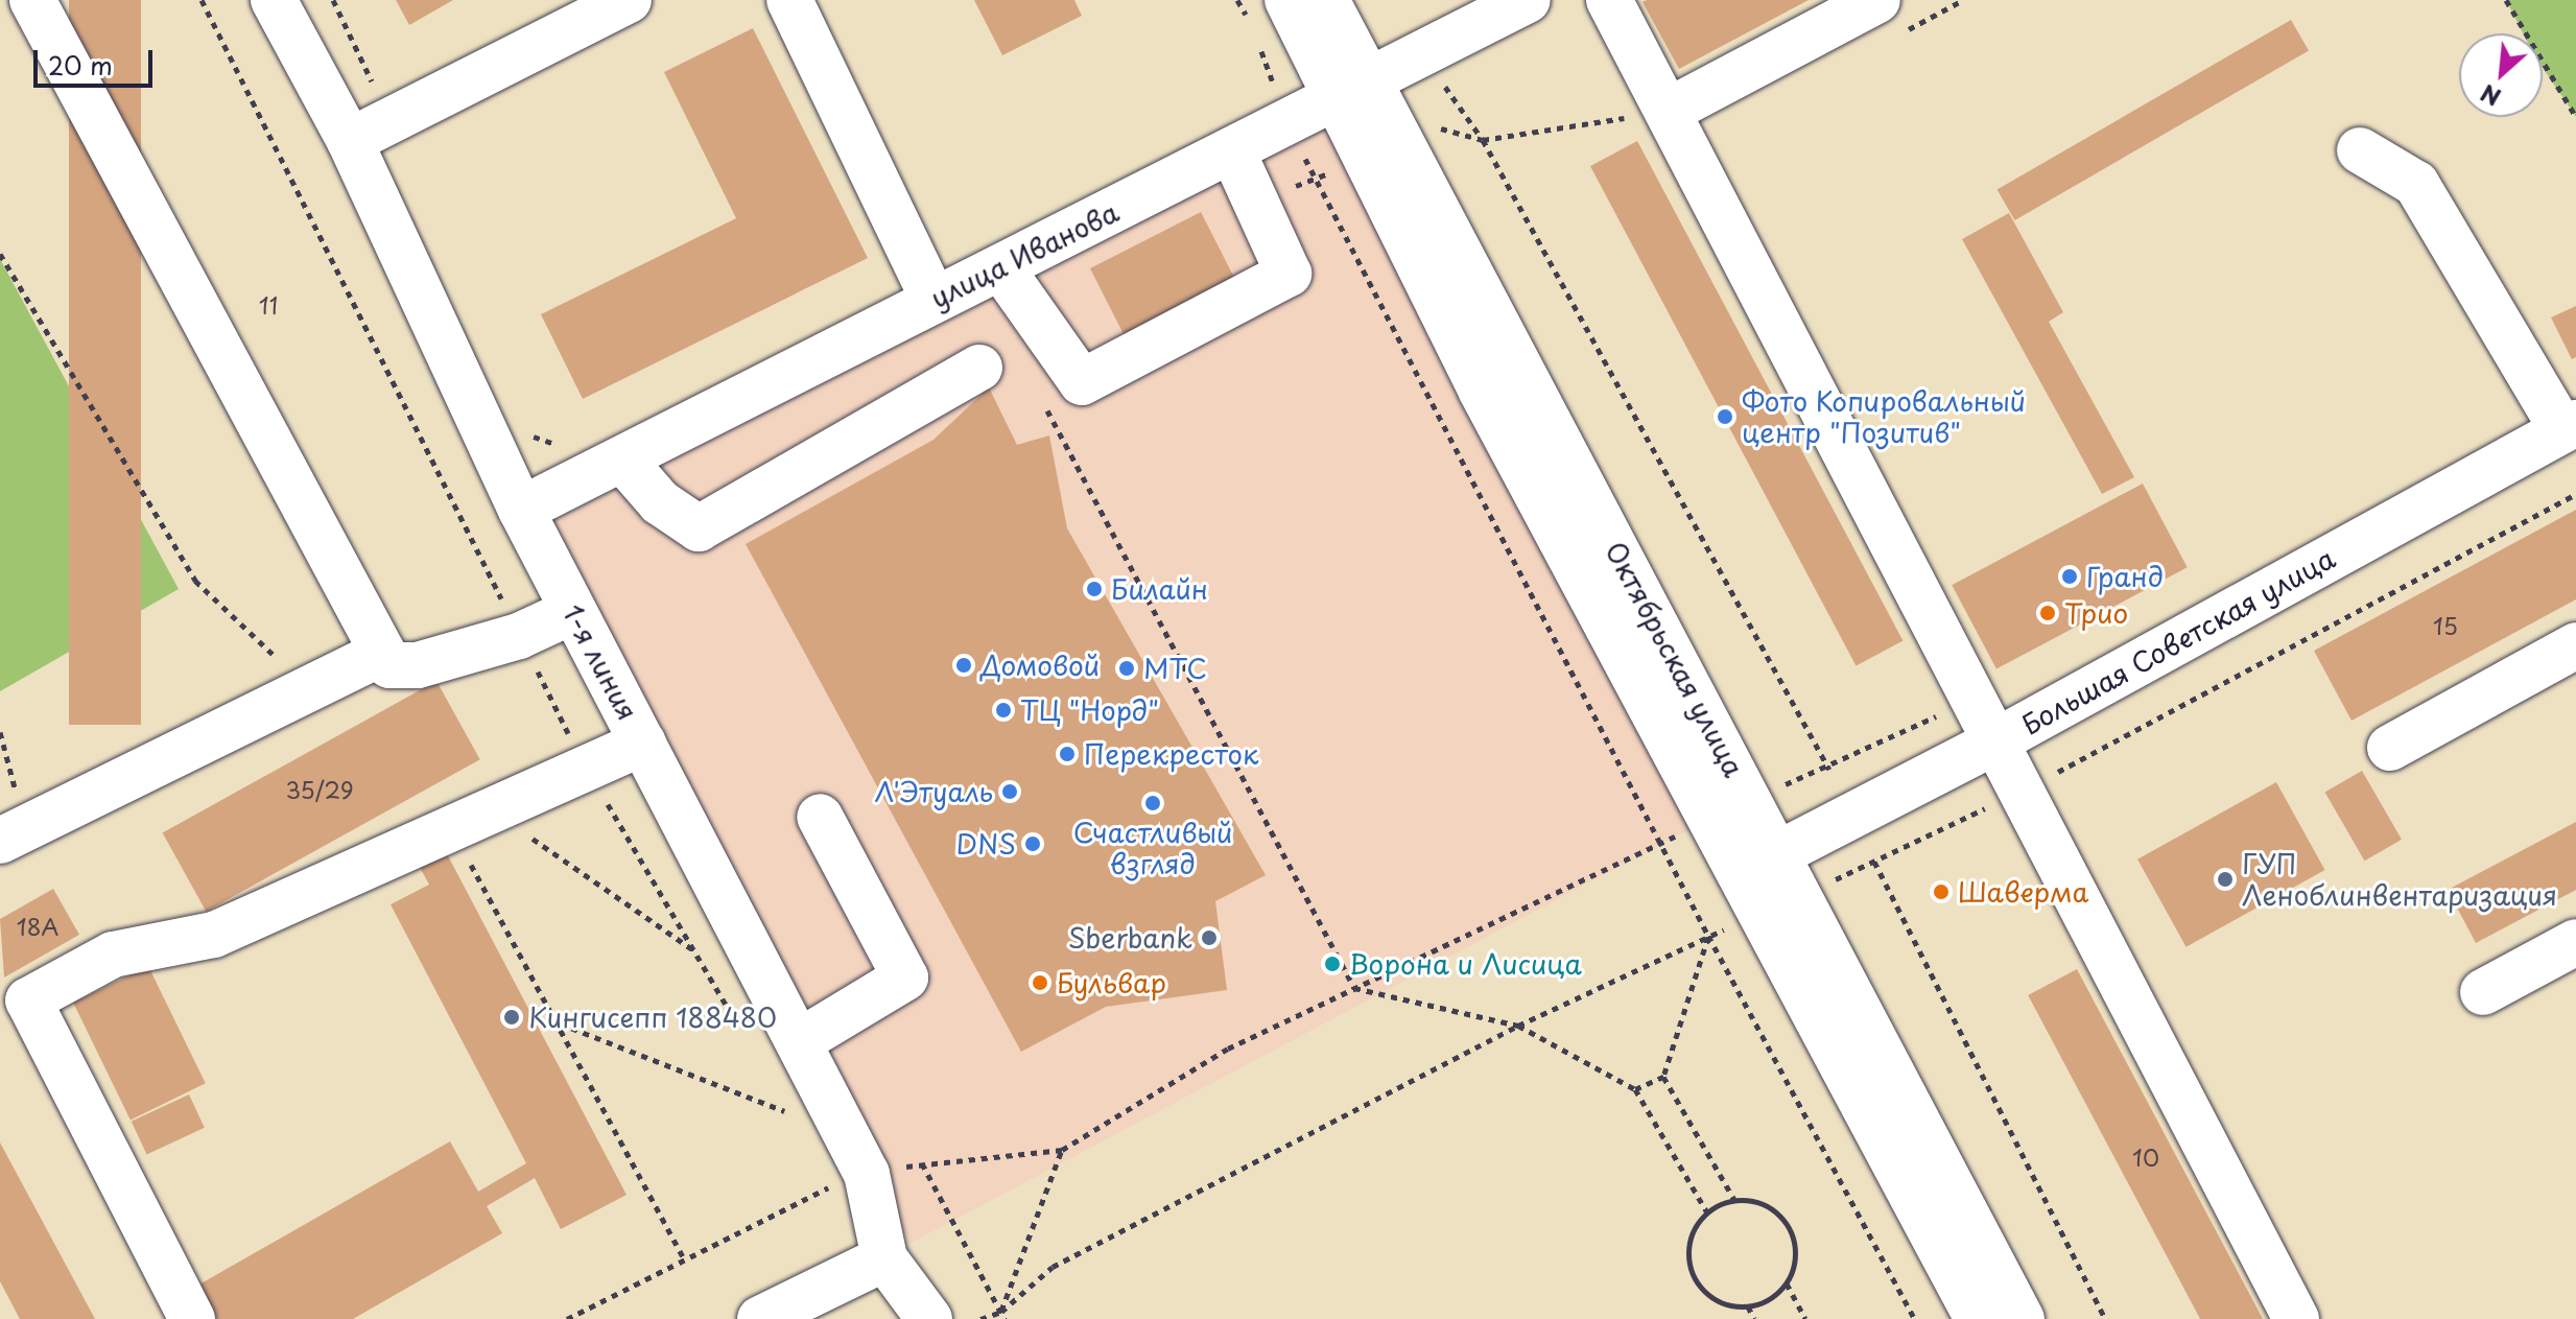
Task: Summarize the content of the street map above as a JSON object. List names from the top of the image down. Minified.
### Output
{"streets":{"street":["улица Иванова","Большая Советская улица","Октябрьская улица","1-я линия"]},"crossings":[["улица Иванова","Октябрьская улица"],["улица Иванова","1-я линия"],["Большая Советская улица","Октябрьская улица"]],"places":["Фото Копировальный центр \"Позитив\"","Гранд","Билайн","Трио","Домовой","МТС","ТЦ \"Норд\"","Перекресток","Л'Этуаль","Счастливый взгляд","DNS","ГУП Леноблинвентаризация","Шаверма","Sberbank","Ворона и Лисица","Бульвар","Кингисепп 188480"],"house_numbers":["11","15","35/29","18А","10"],"scale_bar":"20 m","north":"bottom left"}
